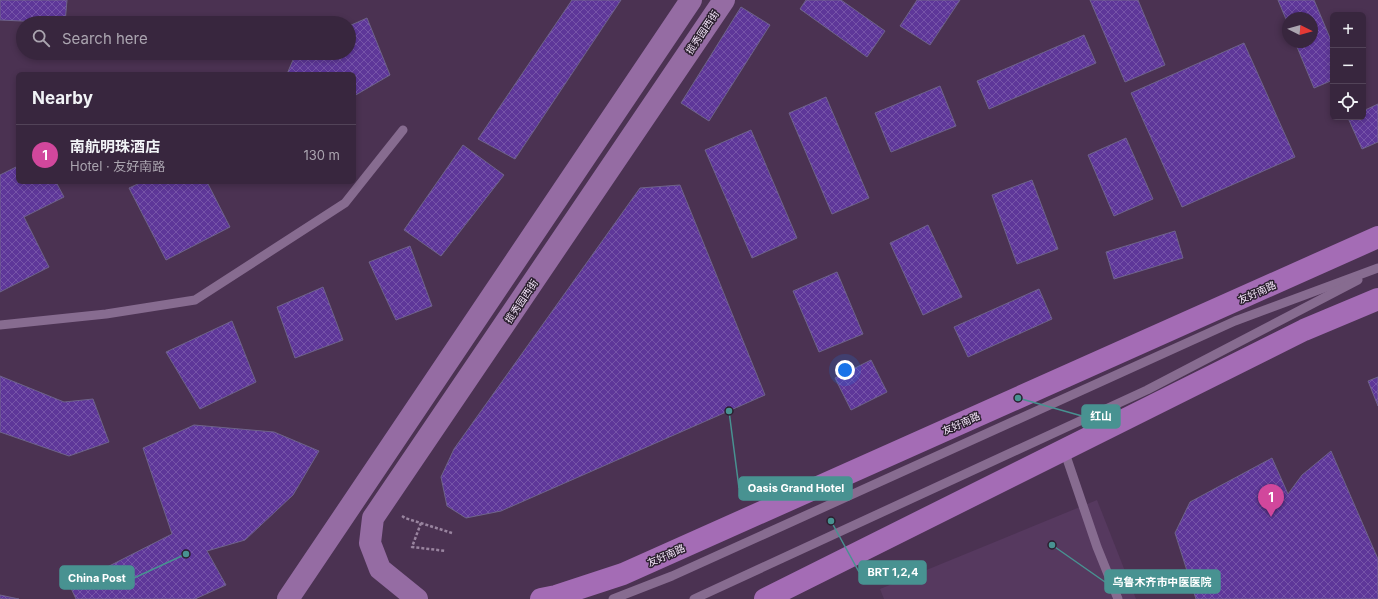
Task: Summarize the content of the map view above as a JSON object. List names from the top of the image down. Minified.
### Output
{"streets":{"main road":["友好南路"],"street":["揽秀园西街"]},"places":["红山","Oasis Grand Hotel","BRT 1,2,4","乌鲁木齐市中医医院","China Post"],"north":"right","page":{"map_buttons":["+","−"],"search":"Search here","heading":"Nearby","list":[{"mark":"1","name":"南航明珠酒店","note":"Hotel · 友好南路","value":"130 m"}],"pins":"1"}}
